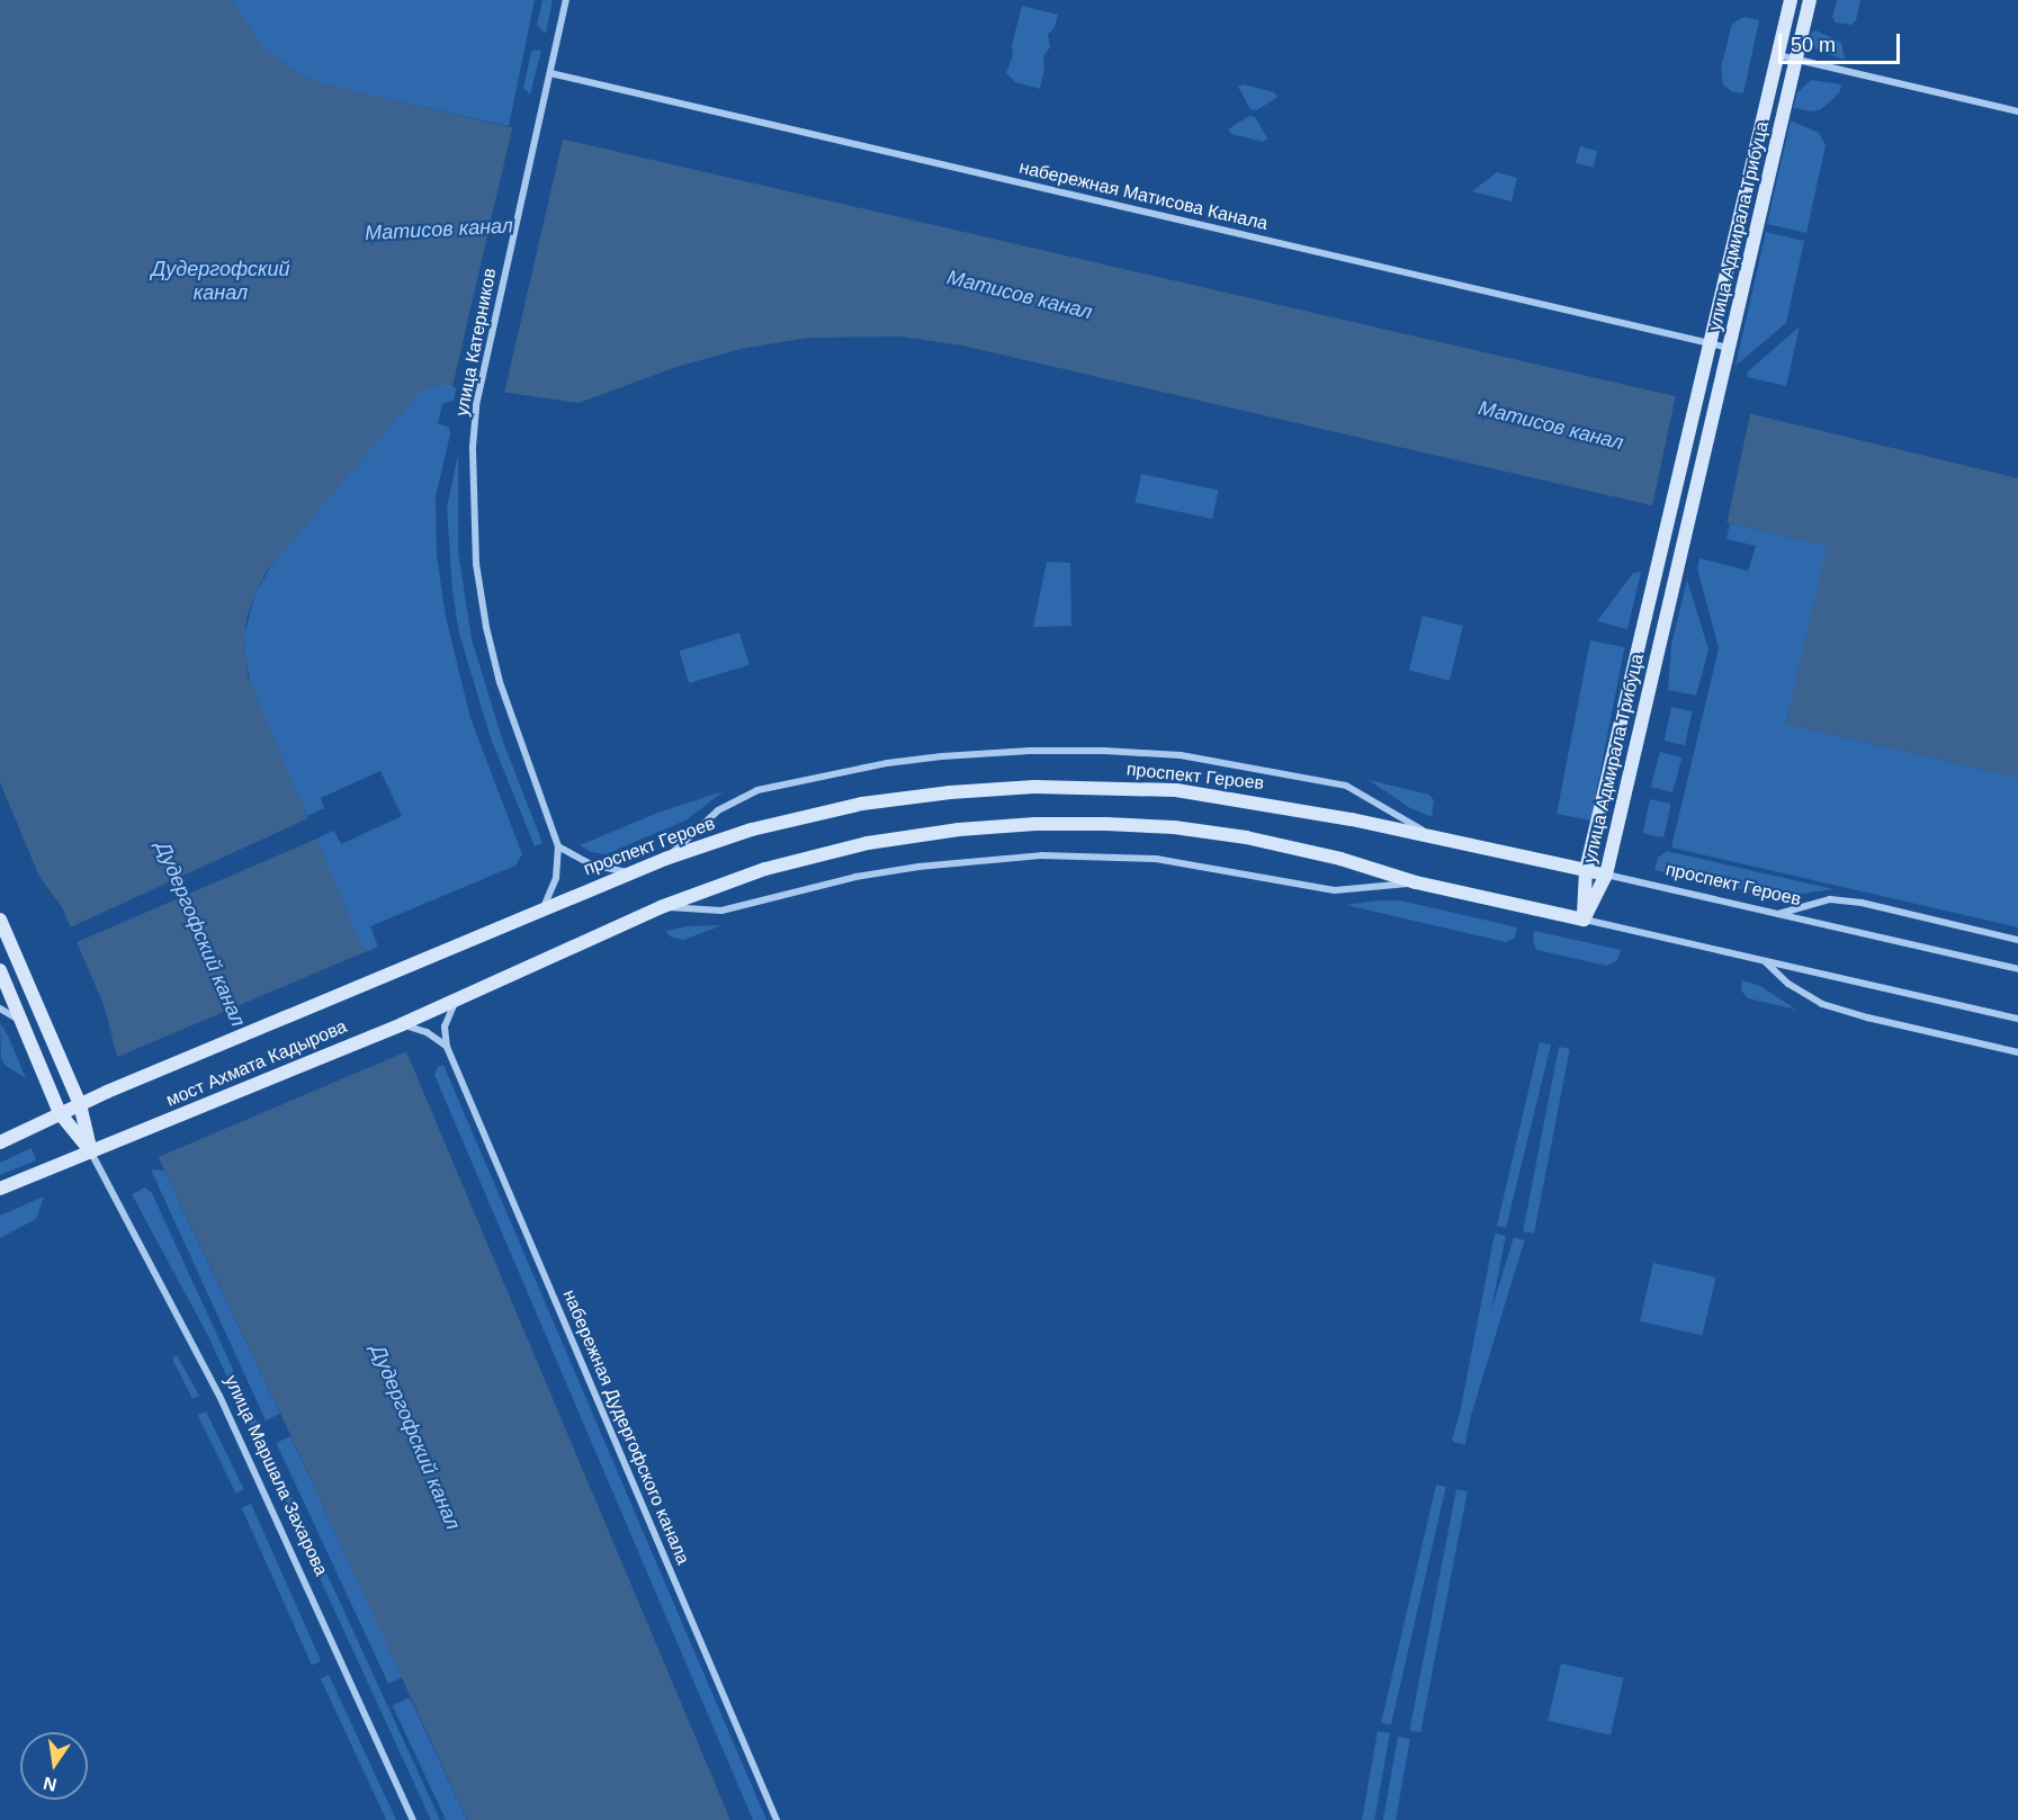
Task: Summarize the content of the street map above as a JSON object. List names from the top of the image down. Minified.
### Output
{"streets":{"street":["набережная Матисова Канала","улица Адмирала Трибуца","улица Катерников","проспект Героев","мост Ахмата Кадырова","набережная Дудергофского канала","улица Маршала Захарова"]},"crossings":[["набережная Матисова Канала","улица Адмирала Трибуца"],["набережная Матисова Канала","улица Катерников"],["улица Адмирала Трибуца","проспект Героев"],["улица Катерников","проспект Героев"],["проспект Героев","мост Ахмата Кадырова"],["мост Ахмата Кадырова","улица Маршала Захарова"]],"water":["Матисов канал","Дудергофский канал"],"scale_bar":"50 m","north":"bottom"}
